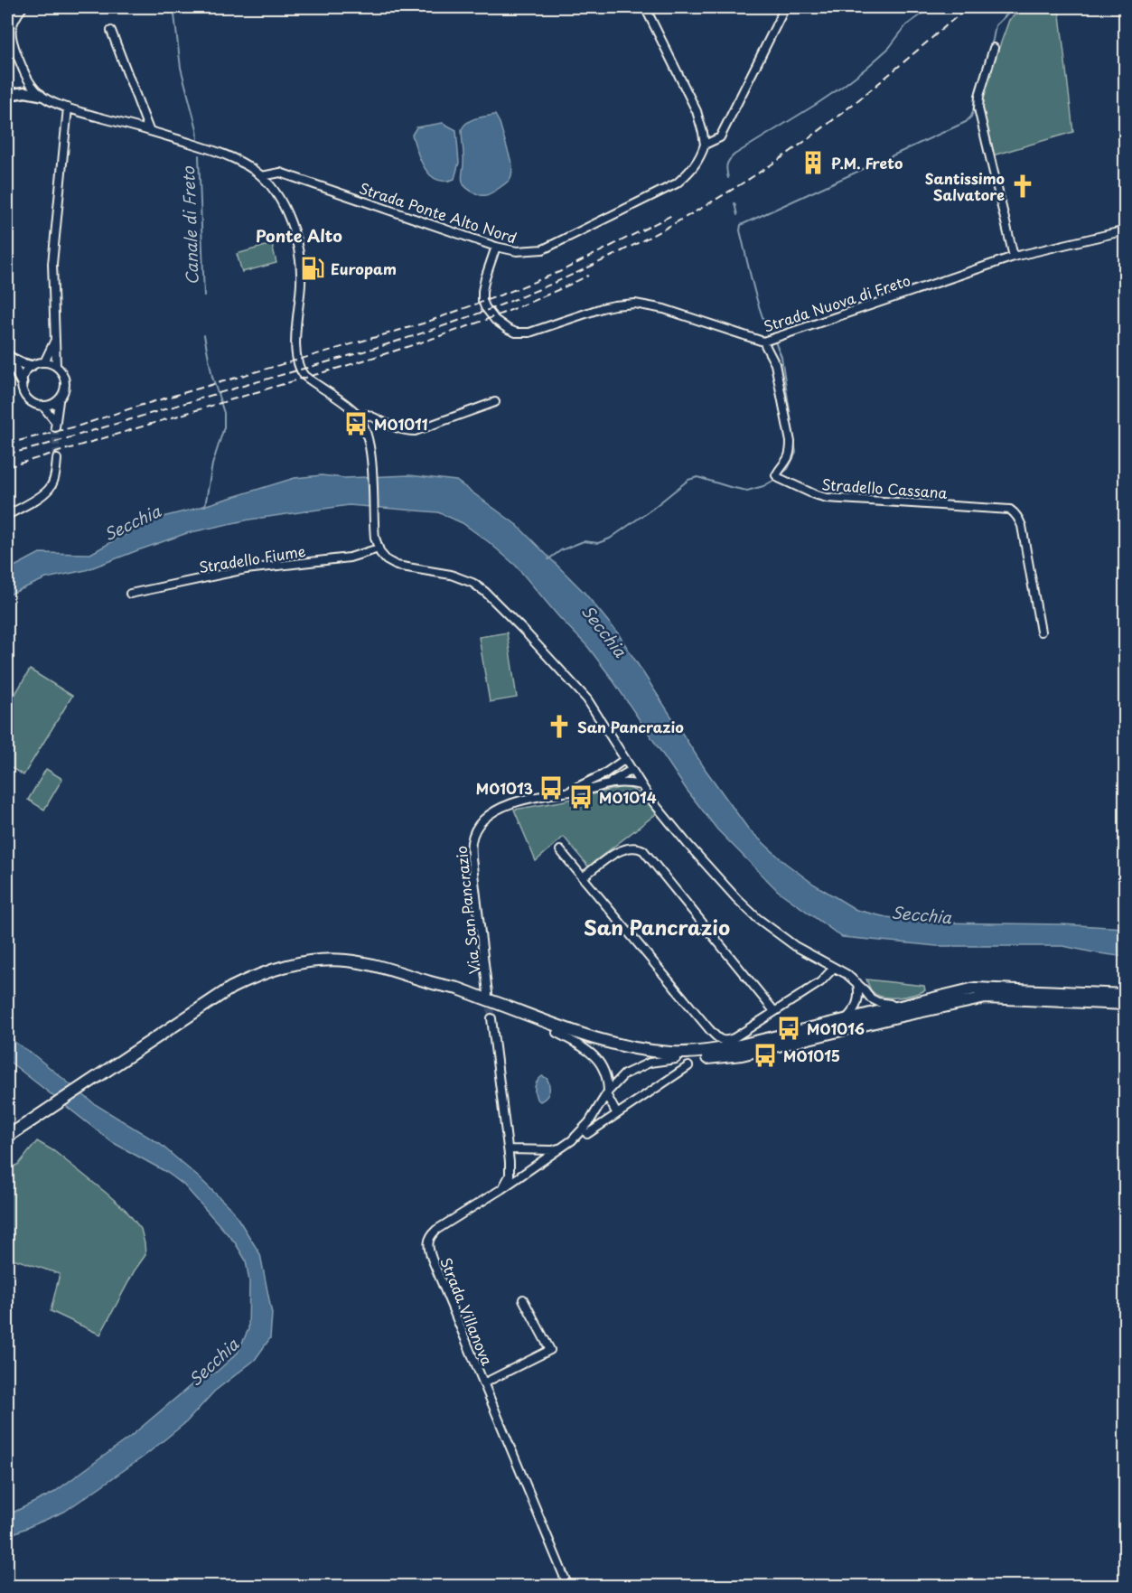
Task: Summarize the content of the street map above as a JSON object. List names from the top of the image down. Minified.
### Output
{"streets":{"street":["Strada Ponte Alto Nord","Strada Nuova di Freto","Stradello Cassana","Stradello Fiume","Via San Pancrazio","Strada Villanova"]},"crossings":[["Strada Ponte Alto Nord","Strada Nuova di Freto"],["Strada Nuova di Freto","Stradello Cassana"]],"districts":["Ponte Alto","San Pancrazio"],"water":["Canale di Freto","Secchia"],"places":{"building":["P.M. Freto"],"church":["Santissimo Salvatore","San Pancrazio"],"fuel station":["Europam"],"bus stop":["MO1011","MO1013","MO1014","MO1016","MO1015"]}}
